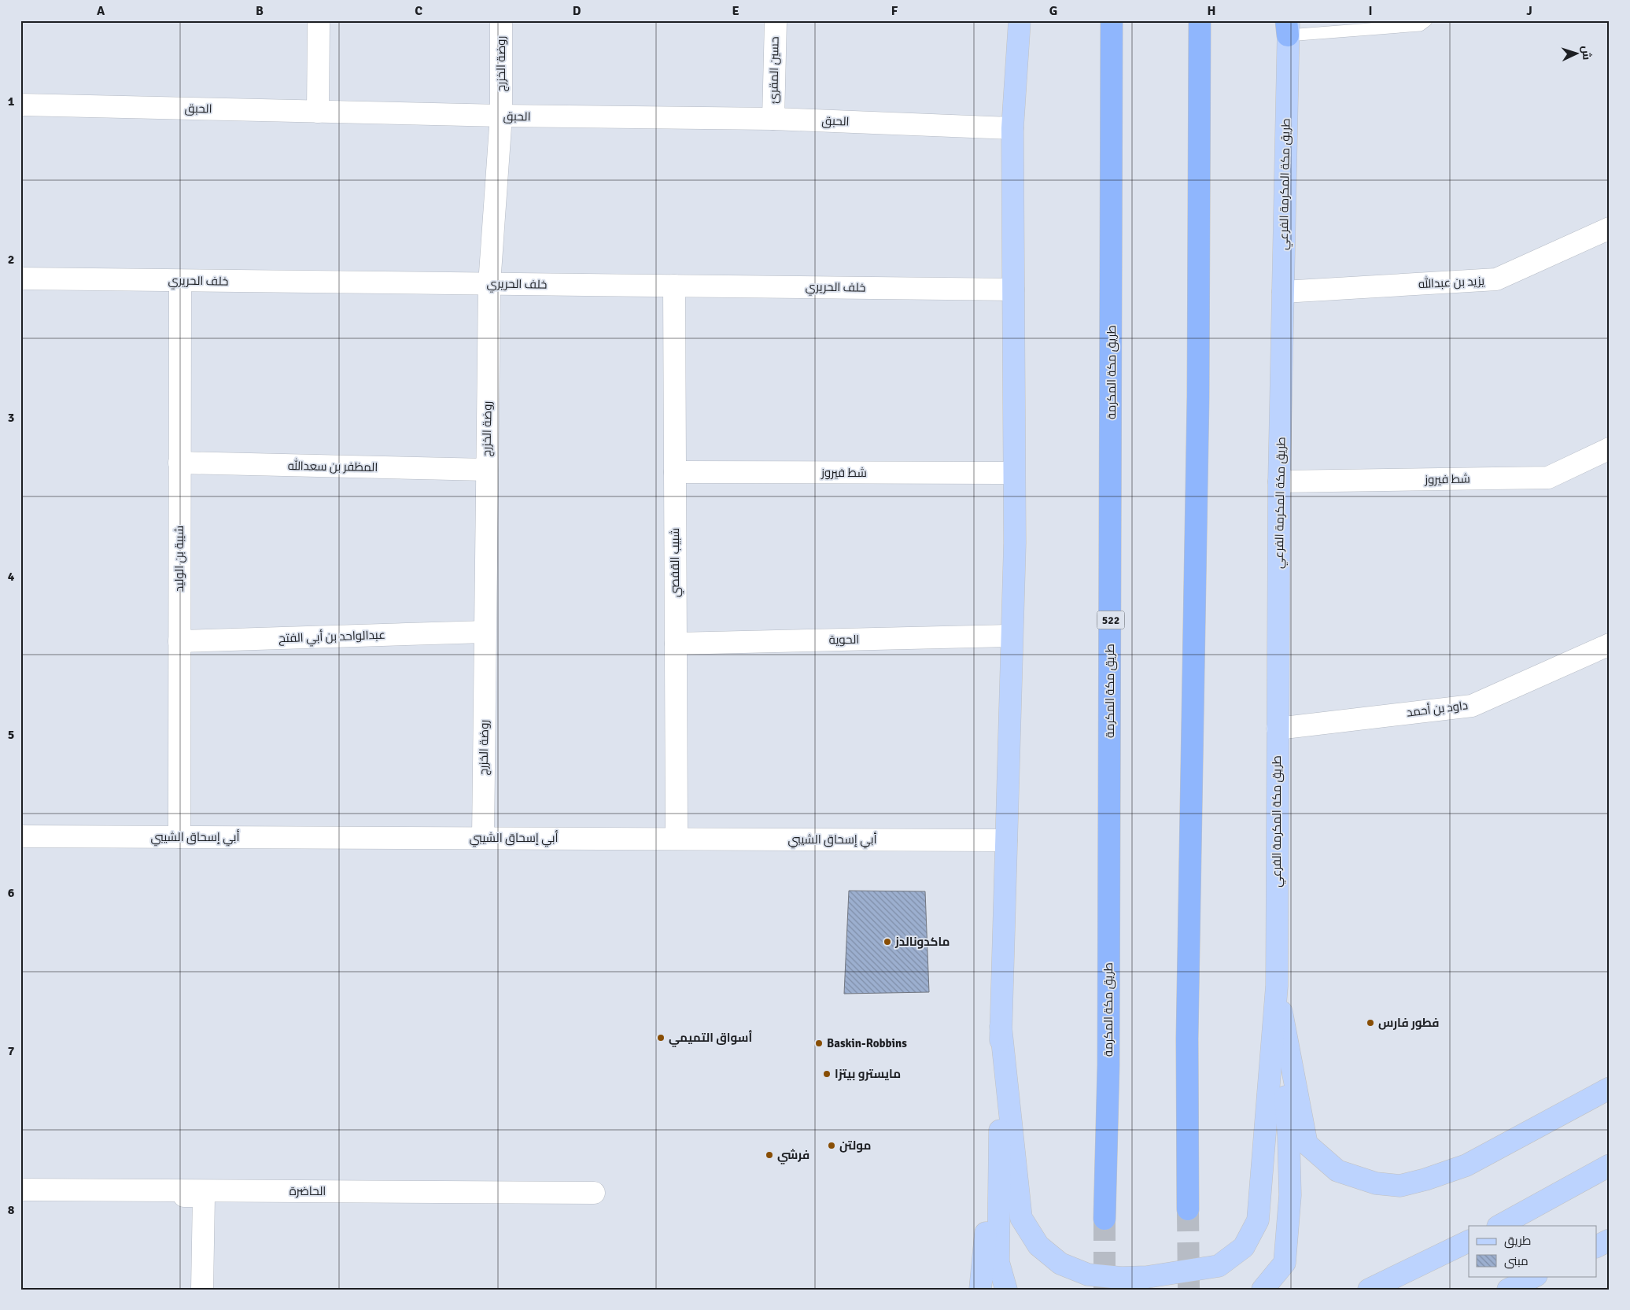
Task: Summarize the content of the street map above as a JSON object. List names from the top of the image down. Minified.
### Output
{"streets":{"highway":["طريق مكة المكرمة","522"],"main road":["طريق مكة المكرمة الفرعي"],"street":["روضة الخزرج","حسين المقرئ","الحبق","خلف الحريري","يزيد بن عبدالله","المظفر بن سعدالله","شط فيروز","شيبة بن الوليد","شبيب القفصي","عبدالواحد بن أبي الفتح","الحوية","داود بن أحمد","أبي إسحاق الشيبي","الحاضرة"]},"crossings":[["روضة الخزرج","الحبق"],["روضة الخزرج","خلف الحريري"],["روضة الخزرج","المظفر بن سعدالله"],["روضة الخزرج","عبدالواحد بن أبي الفتح"],["روضة الخزرج","أبي إسحاق الشيبي"],["حسين المقرئ","الحبق"],["طريق مكة المكرمة الفرعي","يزيد بن عبدالله"],["طريق مكة المكرمة الفرعي","شط فيروز"],["طريق مكة المكرمة الفرعي","داود بن أحمد"],["خلف الحريري","شيبة بن الوليد"],["خلف الحريري","شبيب القفصي"],["المظفر بن سعدالله","شيبة بن الوليد"],["شط فيروز","شبيب القفصي"],["شيبة بن الوليد","عبدالواحد بن أبي الفتح"],["شيبة بن الوليد","أبي إسحاق الشيبي"],["شبيب القفصي","الحوية"],["شبيب القفصي","أبي إسحاق الشيبي"]],"places":["ماكدونالدز","فطور فارس","أسواق التميمي","Baskin-Robbins","مايسترو بيتزا","مولتن","فرشي"],"legend":["طريق","مبنى"],"north":"right","grid":{"columns":["A","B","C","D","E","F","G","H","I","J"],"rows":["1","2","3","4","5","6","7","8"]}}
